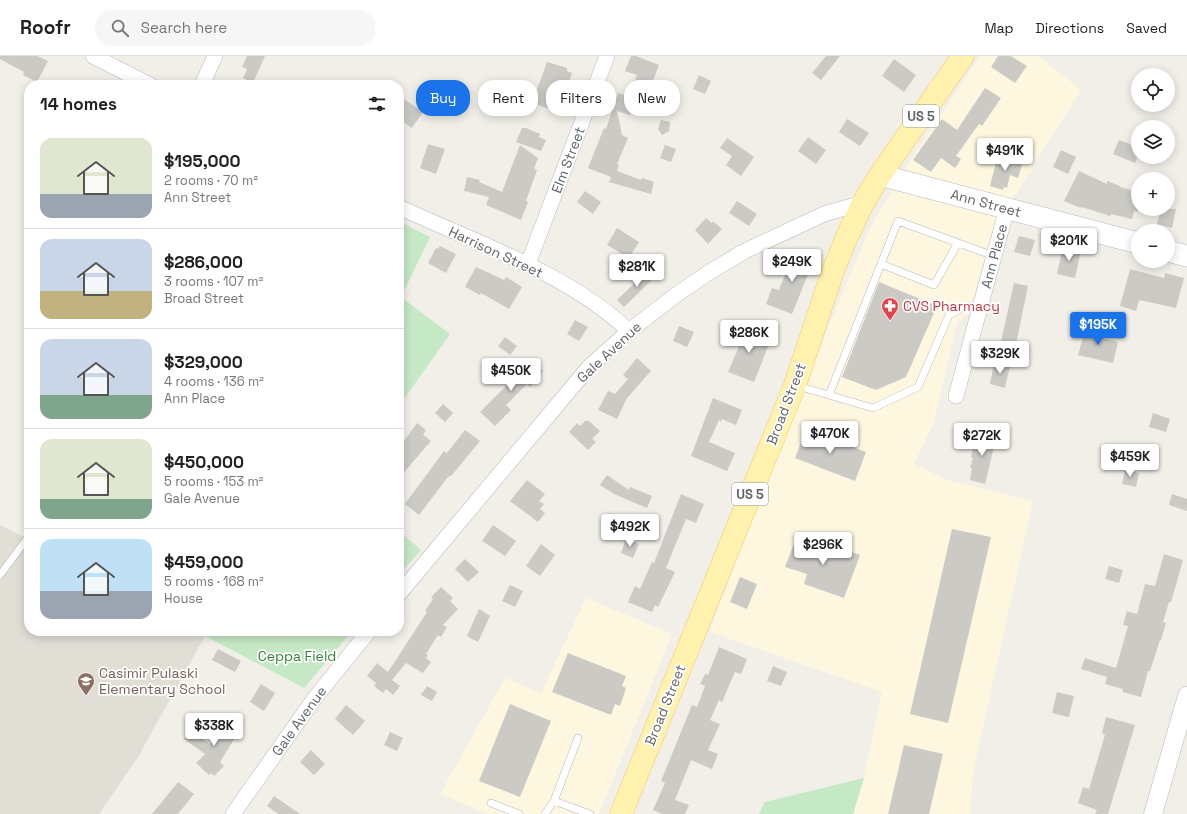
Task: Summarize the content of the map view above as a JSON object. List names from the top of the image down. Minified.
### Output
{"streets":{"main road":["US 5","Ann Street","Broad Street"],"street":["Elm Street","Harrison Street","Ann Place","Gale Avenue"]},"crossings":[["Elm Street","Harrison Street"],["Ann Street","Ann Place"],["Ann Street","Broad Street"],["Harrison Street","Gale Avenue"],["Gale Avenue","Broad Street"]],"parks":["Ceppa Field"],"places":{"pharmacy":["CVS Pharmacy"],"school or university":["Casimir Pulaski Elementary School"]},"page":{"header":"Roofr","search":"Search here","nav":["Map","Directions","Saved"],"map_buttons":["+","−"],"chip":["Buy","Rent","Filters","New"],"heading":"14 homes","list":[{"name":"$195,000","note":"2 rooms · 70 m² · Ann Street"},{"name":"$286,000","note":"3 rooms · 107 m² · Broad Street"},{"name":"$329,000","note":"4 rooms · 136 m² · Ann Place"},{"name":"$450,000","note":"5 rooms · 153 m² · Gale Avenue"},{"name":"$459,000","note":"5 rooms · 168 m² · House"}],"price":["$491K","$201K","$249K","$281K","$195K","$286K","$329K","$450K","$470K","$272K","$459K","$492K","$296K","$338K"]}}
